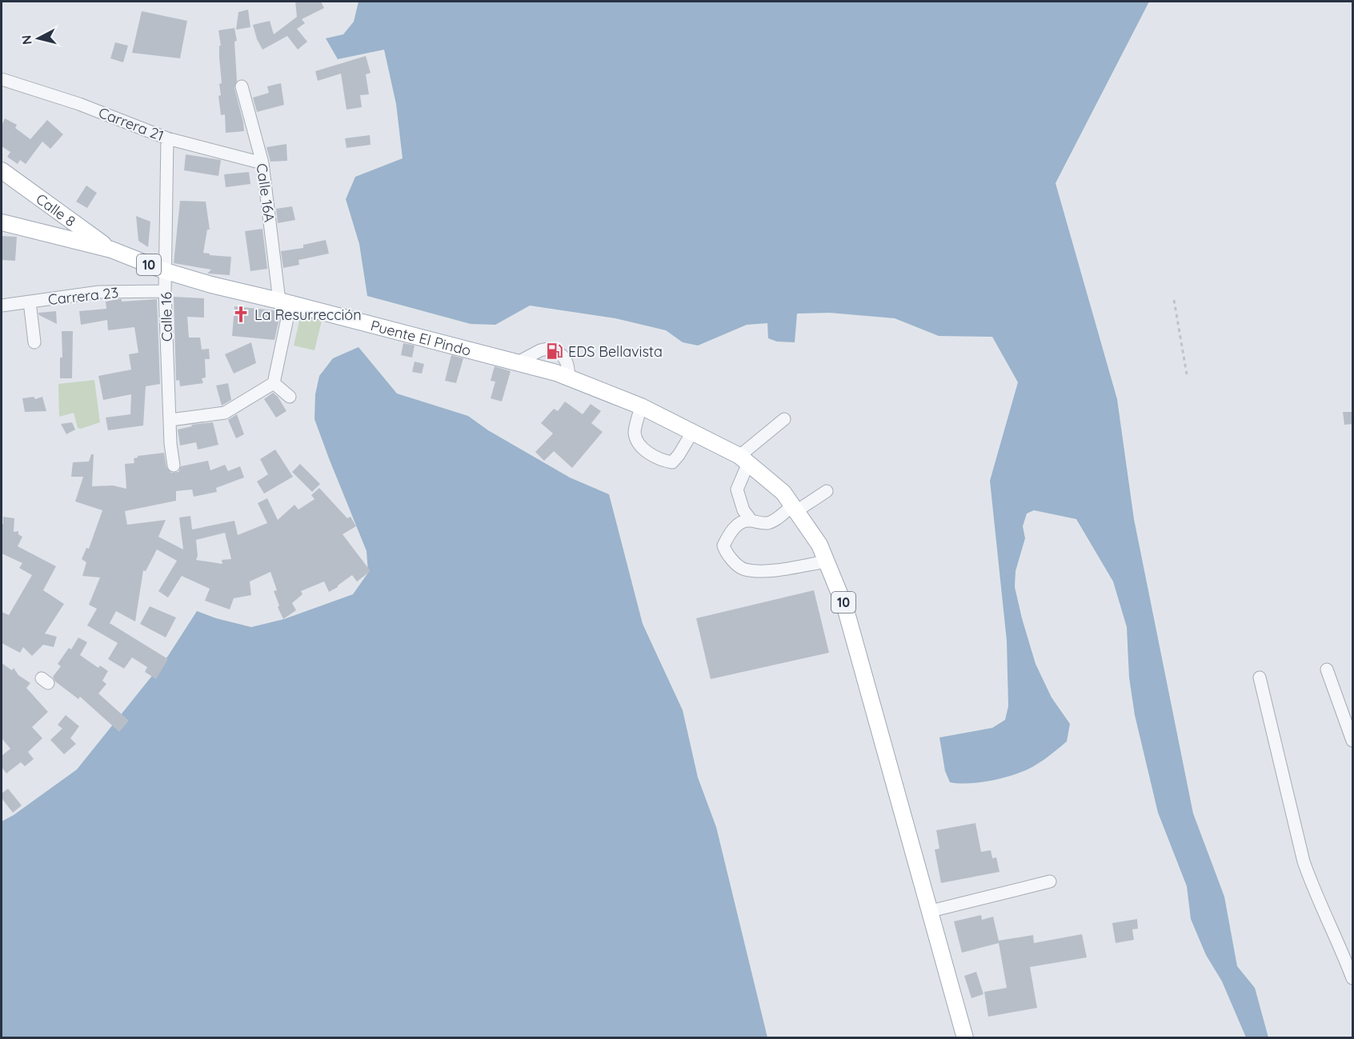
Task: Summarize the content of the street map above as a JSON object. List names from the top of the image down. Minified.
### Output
{"streets":{"main road":["Calle 8","10","Puente El Pindo"],"street":["Carrera 21","Calle 16A","Carrera 23","Calle 16"]},"crossings":[["Carrera 21","Calle 16A"],["Carrera 21","Calle 16"],["Calle 16A","10"],["Calle 16A","Puente El Pindo"],["Calle 8","10"],["10","Calle 16"],["10","Puente El Pindo"],["Carrera 23","Calle 16"]],"places":{"church":["La Resurrección"],"fuel station":["EDS Bellavista"]},"north":"left"}
